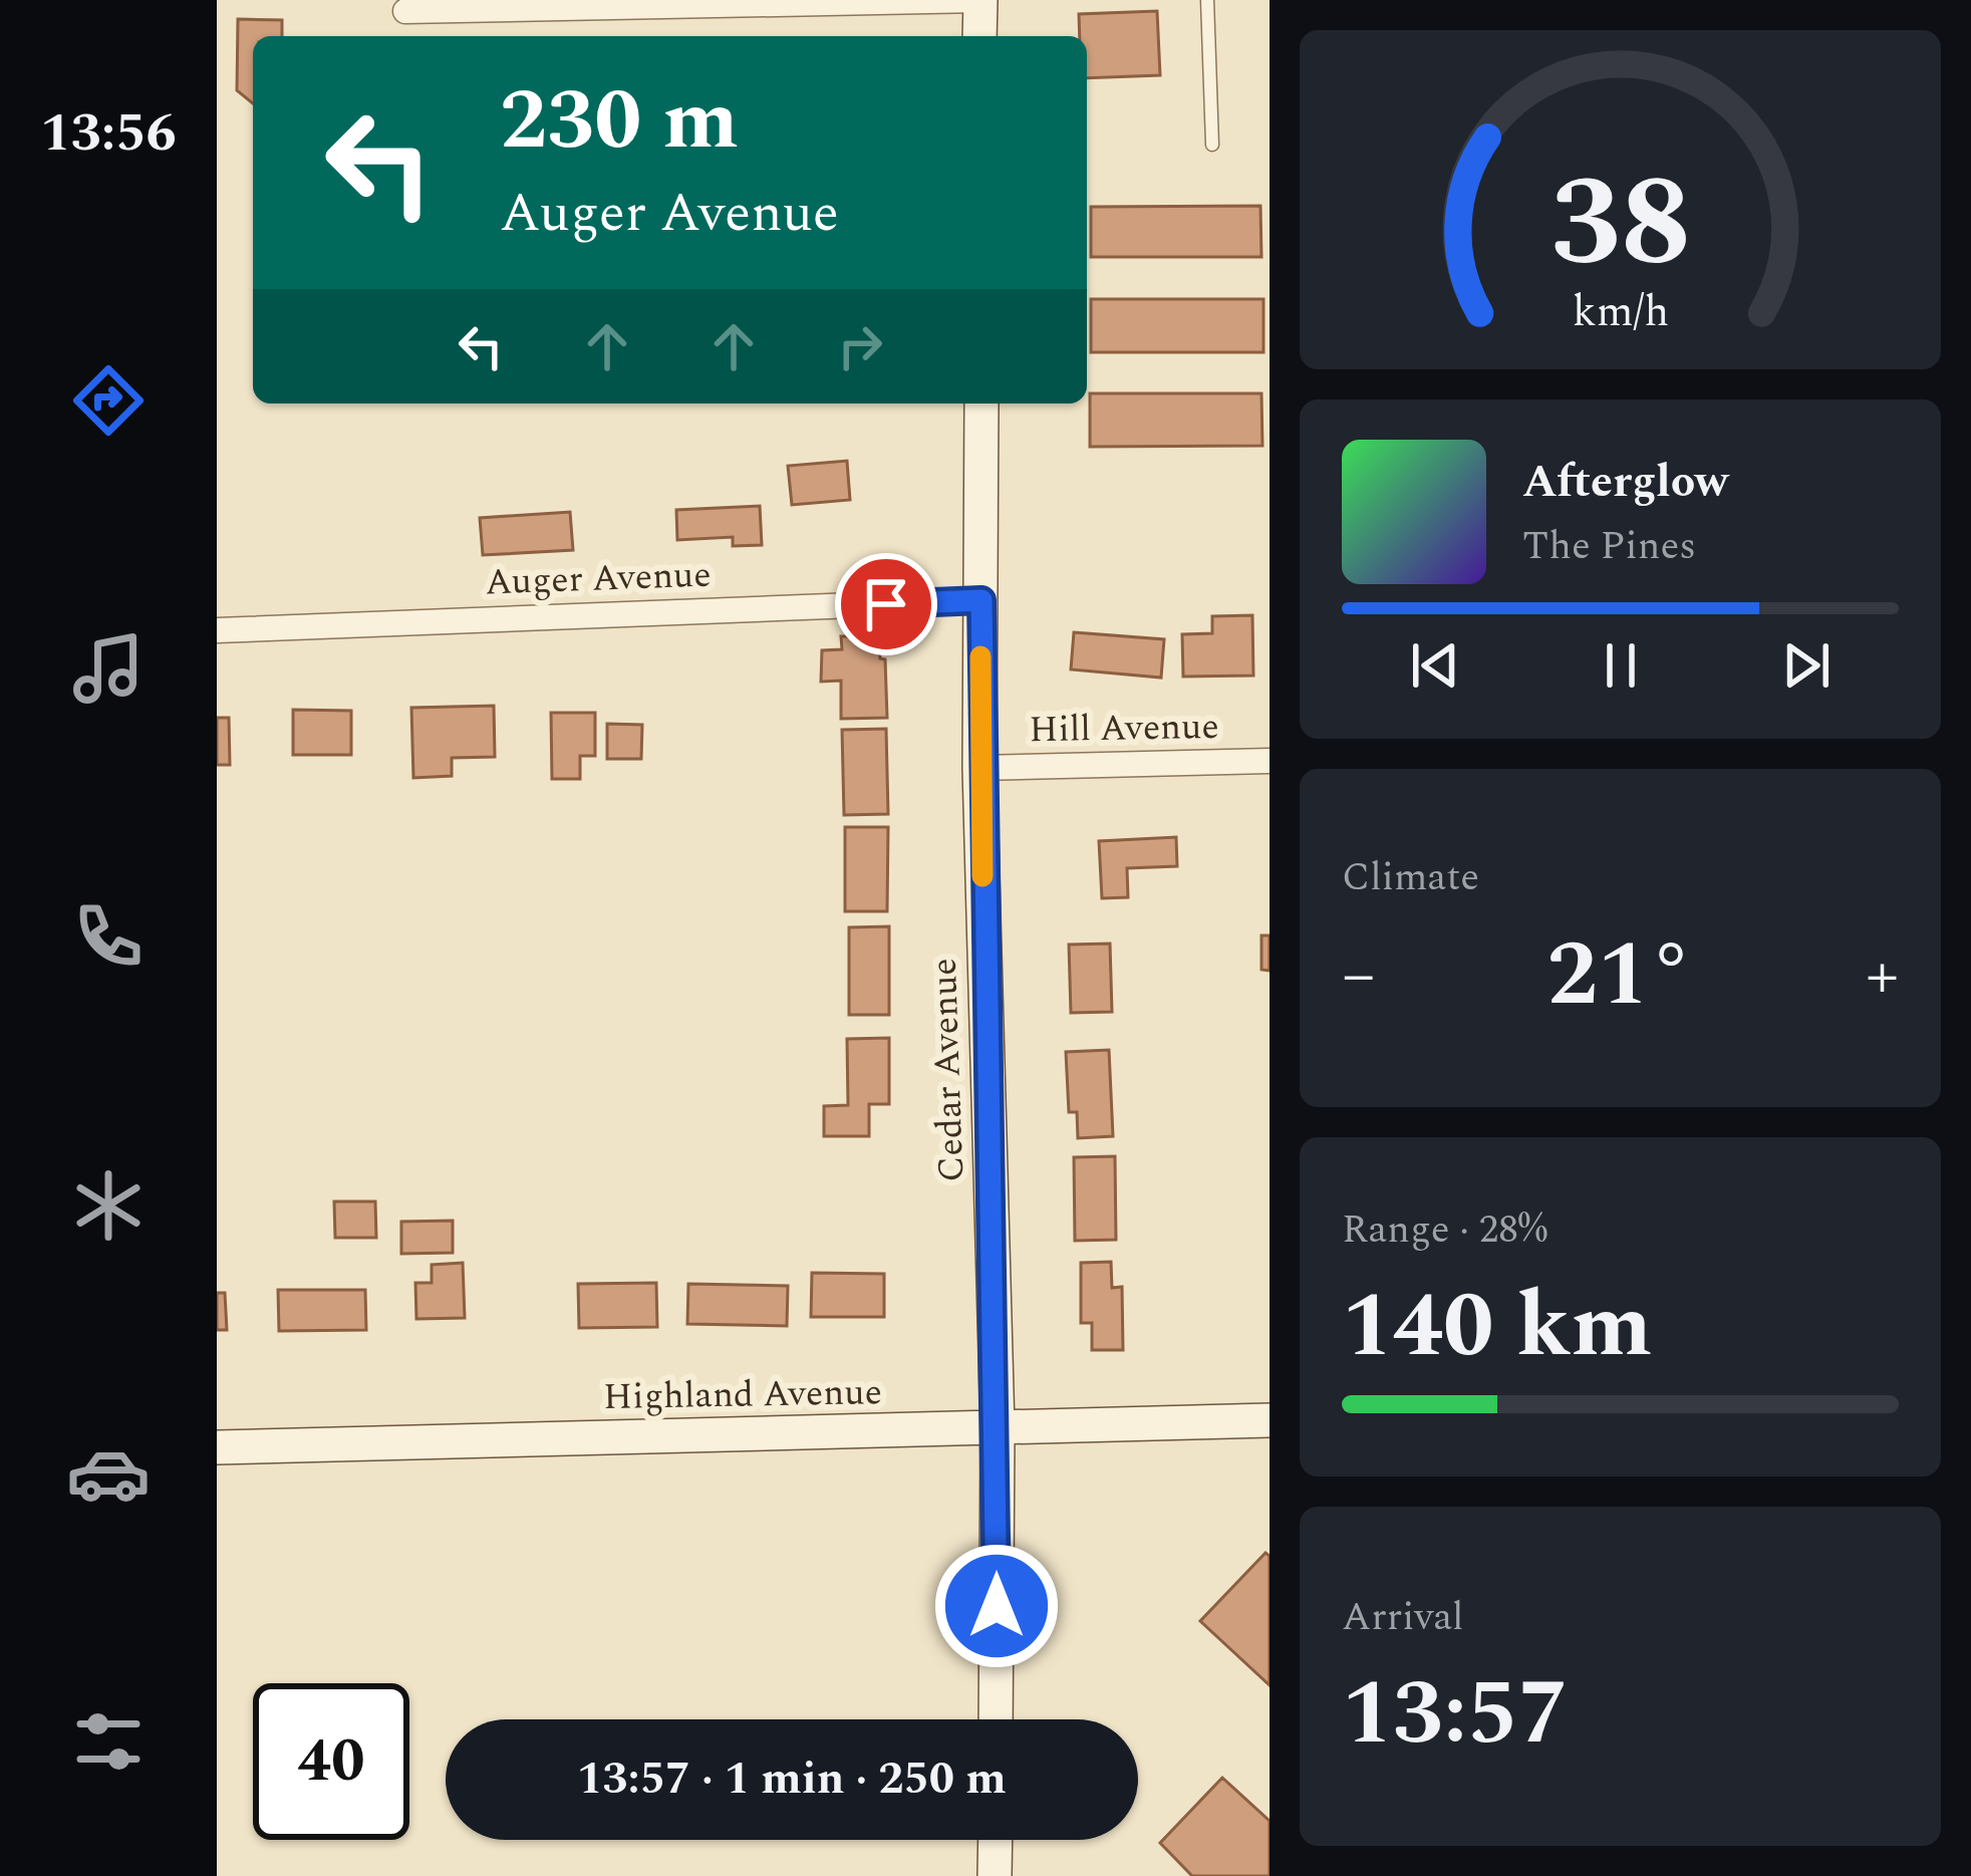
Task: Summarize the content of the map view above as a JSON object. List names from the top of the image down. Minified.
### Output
{"streets":{"street":["Auger Avenue","Hill Avenue","Cedar Avenue","Highland Avenue"]},"crossings":[["Auger Avenue","Cedar Avenue"],["Hill Avenue","Cedar Avenue"],["Cedar Avenue","Highland Avenue"]],"page":{"tabs":"13:56","turn":["230 m","Auger Avenue"],"song":["Afterglow","The Pines"],"tile":["Climate",["Range · 28%","140 km"],["Arrival","13:57"]],"heat":["−","21°","+"],"limit":"40","trip":"13:57 · 1 min · 250 m","gauge":["38","km/h"]}}
